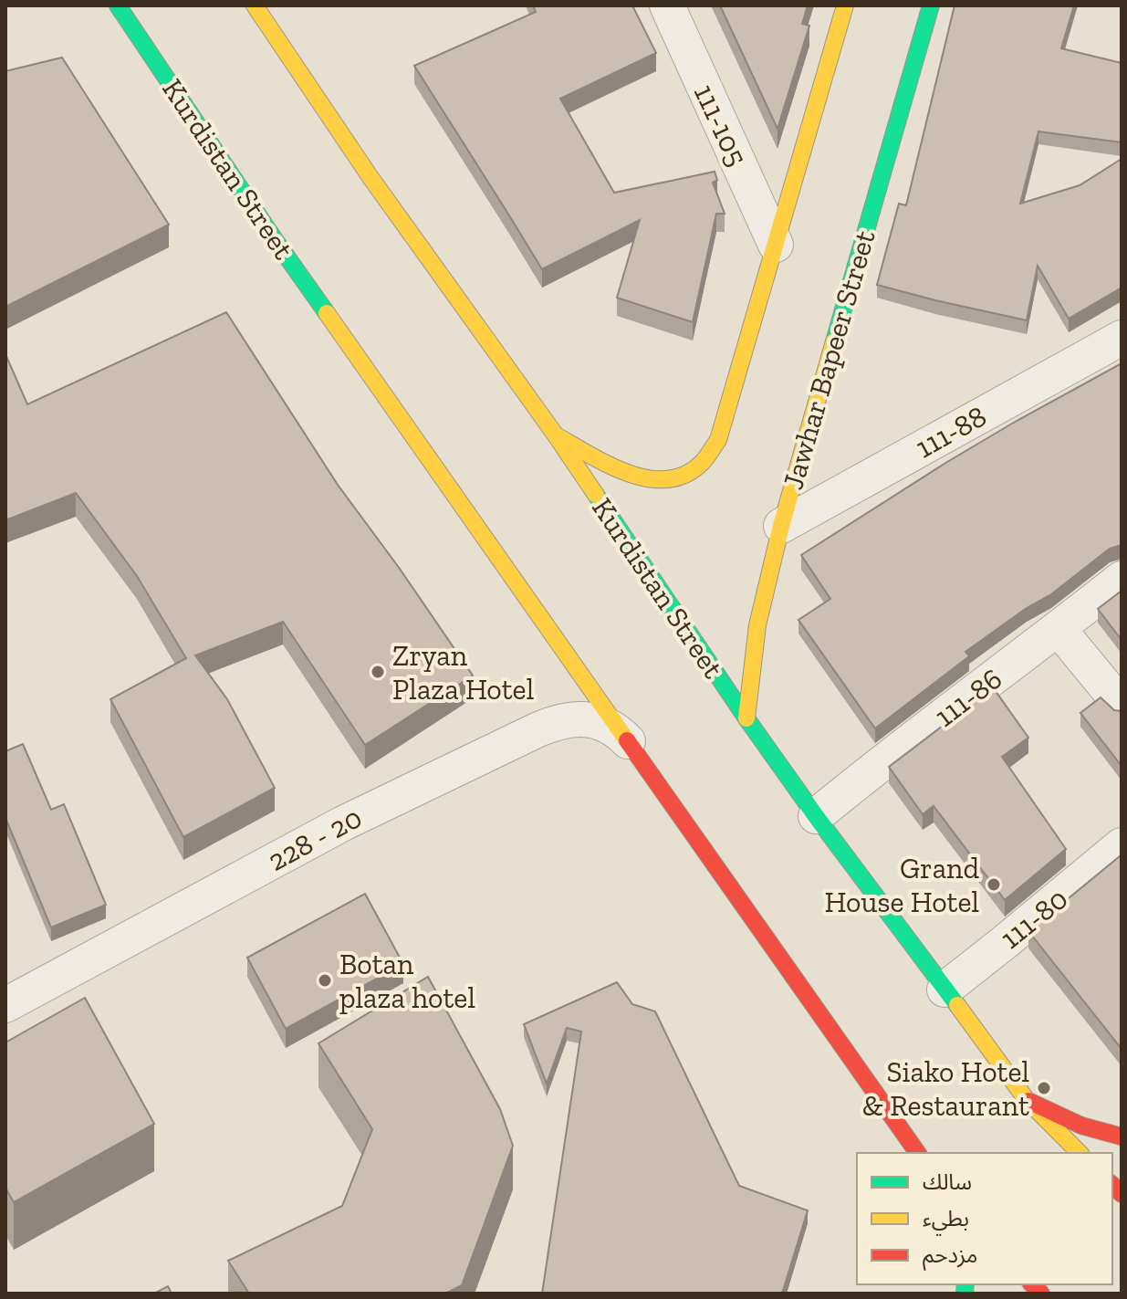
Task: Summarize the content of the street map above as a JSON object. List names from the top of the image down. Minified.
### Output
{"streets":{"main road":["Kurdistan Street","Jawhar Bapeer Street"],"street":["111-105","111-88","111-86","228 - 20","111-80"]},"crossings":[["Kurdistan Street","Jawhar Bapeer Street"],["Kurdistan Street","111-86"],["Kurdistan Street","228 - 20"],["Kurdistan Street","111-80"],["Jawhar Bapeer Street","111-88"]],"places":["Zryan Plaza Hotel","Grand House Hotel","Botan plaza hotel","Siako Hotel & Restaurant"],"legend":["سالك","بطيء","مزدحم"]}
